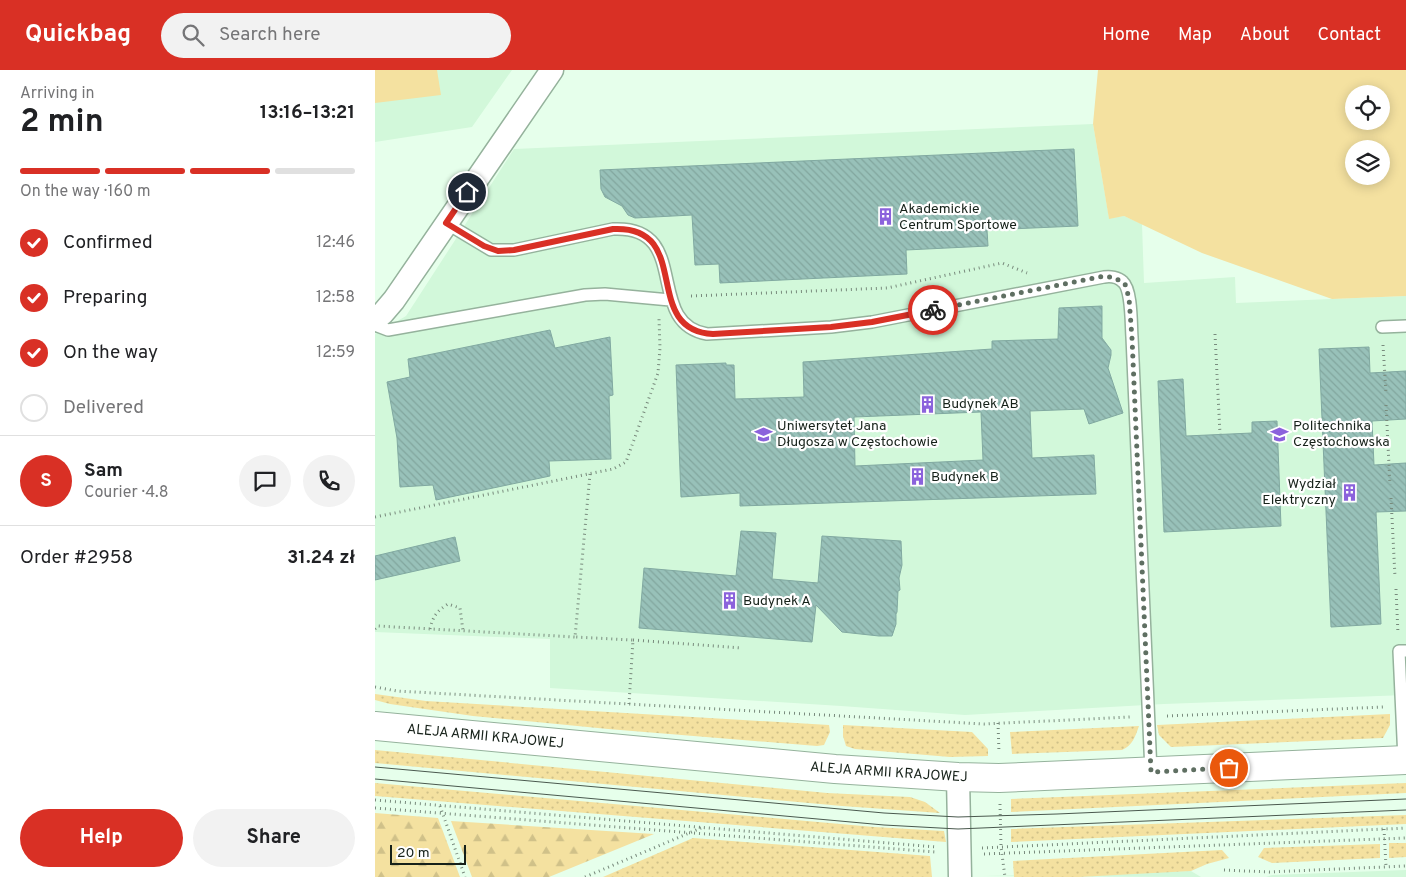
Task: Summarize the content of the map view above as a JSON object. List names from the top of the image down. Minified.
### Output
{"streets":{"main road":["ALEJA ARMII KRAJOWEJ"]},"places":{"building":["Akademickie Centrum Sportowe","Budynek AB","Budynek B","Wydział Elektryczny","Budynek A"],"school or university":["Uniwersytet Jana Długosza w Częstochowie","Politechnika Częstochowska"]},"scale_bar":"20 m","page":{"header":"Quickbag","search":"Search here","nav":["Home","Map","About","Contact"],"heading":["2 min","Arriving in","13:16–13:21"],"panel":["Sam","Courier · 4.8","Order #2958","31.24 zł"],"bar":"On the way · 160 m","list":[["Confirmed","12:46"],["Preparing","12:58"],["On the way","12:59"],"Delivered"],"round":"S","buttons":["Help","Share"],"scale":"20 m"}}
